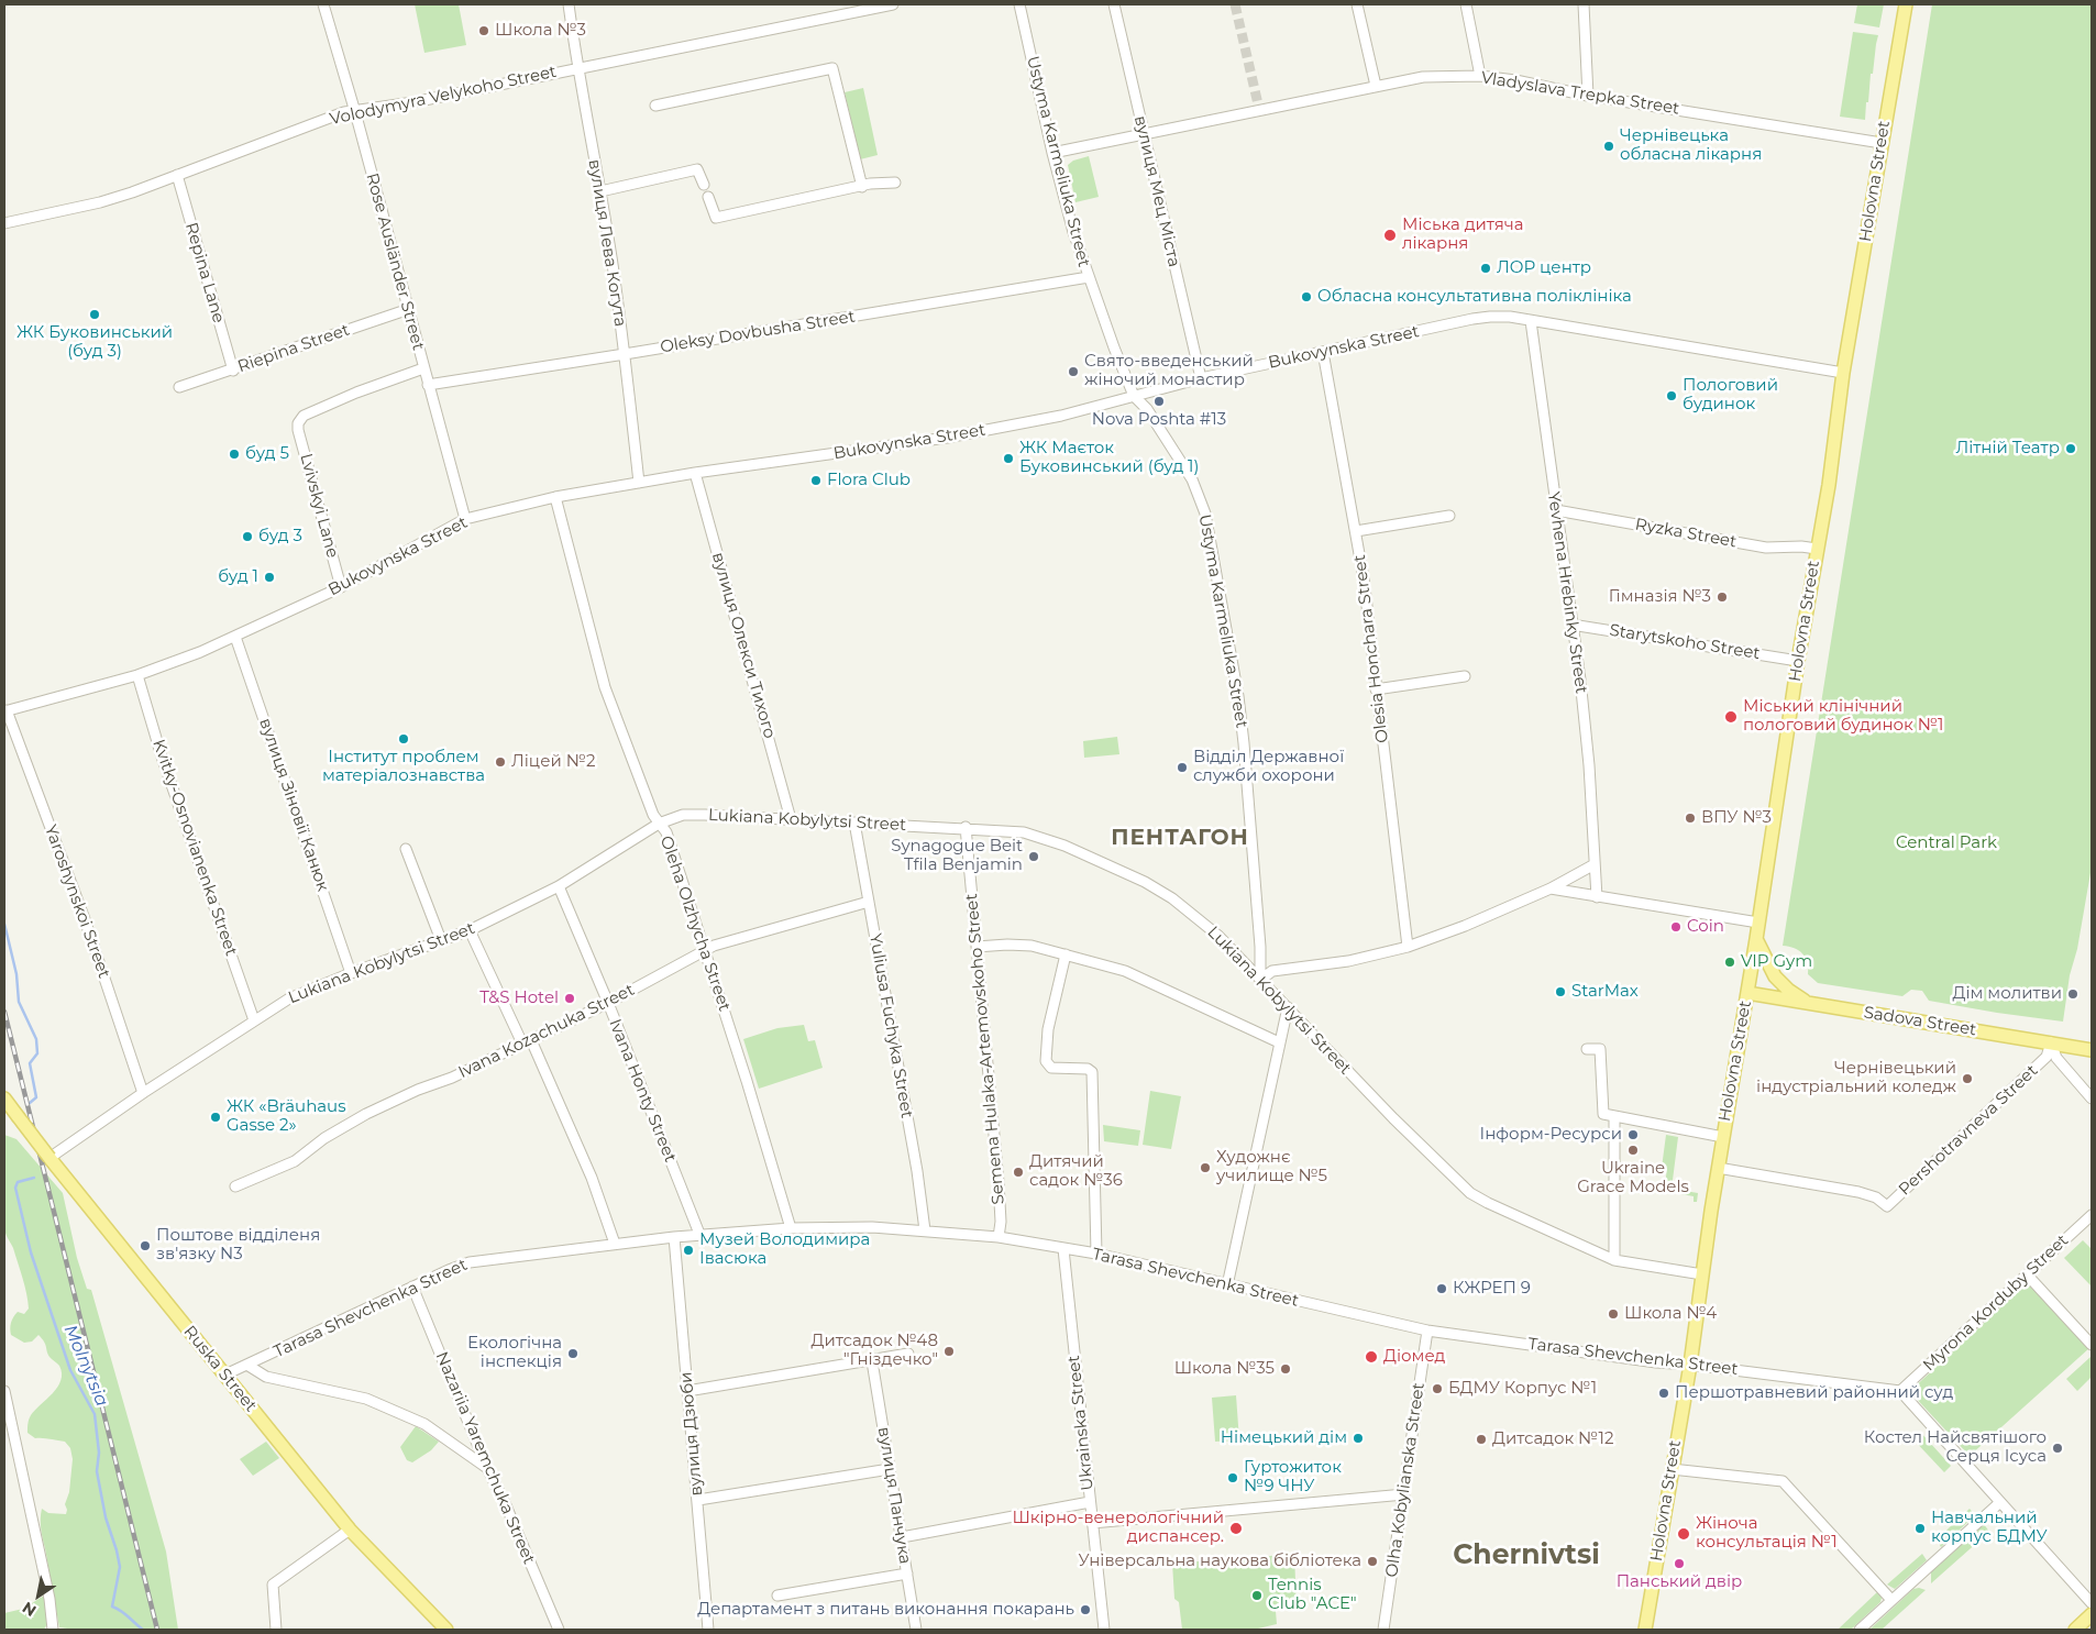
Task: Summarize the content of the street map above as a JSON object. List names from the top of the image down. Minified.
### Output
{"streets":{"main road":["Holovna Street","Sadova Street","Ruska Street"],"street":["Vladyslava Trepka Street","Volodymyra Velykoho Street","Ustyma Karmeliuka Street","вулиця Мец Міста","вулиця Лева Когута","Rose Ausländer Street","Repina Lane","Oleksy Dovbusha Street","Bukovynska Street","Riepina Street","Lvivskyi Lane","Ryzka Street","Yevhena Hrebinky Street","Starytskoho Street","вулиця Олекси Тихого","Olesia Honchara Street","вулиця Зіновії Канюк","Lukiana Kobylytsi Street","Kvitky-Osnovianenka Street","Yaroshynskoi Street","Oleha Olzhycha Street","Yuliusa Fuchyka Street","Ivana Kozachuka Street","Semena Hulaka-Artemovskoho Street","Ivana Honty Street","Pershotravneva Street","Tarasa Shevchenka Street","Myrona Korduby Street","Ukrainska Street","вулиця Дзюби","Nazariia Yaremchuka Street","Olha Kobylianska Street","вулиця Панчука"]},"crossings":[["Vladyslava Trepka Street","Ustyma Karmeliuka Street"],["Vladyslava Trepka Street","Holovna Street"],["Vladyslava Trepka Street","вулиця Мец Міста"],["Volodymyra Velykoho Street","вулиця Лева Когута"],["Volodymyra Velykoho Street","Rose Ausländer Street"],["Volodymyra Velykoho Street","Repina Lane"],["Ustyma Karmeliuka Street","Oleksy Dovbusha Street"],["Ustyma Karmeliuka Street","Bukovynska Street"],["Ustyma Karmeliuka Street","Lukiana Kobylytsi Street"],["Holovna Street","Bukovynska Street"],["Holovna Street","Ryzka Street"],["Holovna Street","Starytskoho Street"],["Holovna Street","Lukiana Kobylytsi Street"],["Holovna Street","Sadova Street"],["Holovna Street","Pershotravneva Street"],["Holovna Street","Tarasa Shevchenka Street"],["вулиця Мец Міста","Bukovynska Street"],["вулиця Лева Когута","Oleksy Dovbusha Street"],["вулиця Лева Когута","Bukovynska Street"],["Rose Ausländer Street","Oleksy Dovbusha Street"],["Rose Ausländer Street","Bukovynska Street"],["Rose Ausländer Street","Riepina Street"],["Rose Ausländer Street","Lvivskyi Lane"],["Repina Lane","Riepina Street"],["Bukovynska Street","Lvivskyi Lane"],["Bukovynska Street","Yevhena Hrebinky Street"],["Bukovynska Street","вулиця Олекси Тихого"],["Bukovynska Street","Olesia Honchara Street"],["Bukovynska Street","вулиця Зіновії Канюк"],["Bukovynska Street","Kvitky-Osnovianenka Street"],["Bukovynska Street","Yaroshynskoi Street"],["Bukovynska Street","Oleha Olzhycha Street"],["Ryzka Street","Yevhena Hrebinky Street"],["Yevhena Hrebinky Street","Starytskoho Street"],["вулиця Олекси Тихого","Lukiana Kobylytsi Street"],["вулиця Зіновії Канюк","Lukiana Kobylytsi Street"],["Lukiana Kobylytsi Street","Kvitky-Osnovianenka Street"],["Lukiana Kobylytsi Street","Yaroshynskoi Street"],["Lukiana Kobylytsi Street","Oleha Olzhycha Street"],["Lukiana Kobylytsi Street","Yuliusa Fuchyka Street"],["Lukiana Kobylytsi Street","Semena Hulaka-Artemovskoho Street"],["Lukiana Kobylytsi Street","Ivana Honty Street"],["Lukiana Kobylytsi Street","Ruska Street"],["Oleha Olzhycha Street","Ivana Kozachuka Street"],["Oleha Olzhycha Street","Tarasa Shevchenka Street"],["Sadova Street","Pershotravneva Street"],["Yuliusa Fuchyka Street","Ivana Kozachuka Street"],["Yuliusa Fuchyka Street","Tarasa Shevchenka Street"],["Ivana Kozachuka Street","Ivana Honty Street"],["Semena Hulaka-Artemovskoho Street","Tarasa Shevchenka Street"],["Ivana Honty Street","Tarasa Shevchenka Street"],["Tarasa Shevchenka Street","Myrona Korduby Street"],["Tarasa Shevchenka Street","Ruska Street"],["Tarasa Shevchenka Street","Ukrainska Street"],["Tarasa Shevchenka Street","вулиця Дзюби"],["Tarasa Shevchenka Street","Nazariia Yaremchuka Street"],["Tarasa Shevchenka Street","Olha Kobylianska Street"]],"districts":["ПЕНТАГОН","Chernivtsi"],"water":["Molnytsia"],"parks":["Central Park"],"places":["Школа №3","Чернівецька обласна лікарня","Міська дитяча лікарня","ЛОР центр","Обласна консультативна поліклініка","ЖК Буковинський (буд 3)","Свято-введенський жіночий монастир","Пологовий будинок","Nova Poshta #13","Літній Театр","буд 5","ЖК Маєток Буковинський (буд 1)","Flora Club","буд 3","буд 1","Гімназія №3","Міський клінічний пологовий будинок №1","Інститут проблем матеріалознавства","Ліцей №2","Відділ Державної служби охорони","ВПУ №3","Synagogue Beit Tfila Benjamin","Coin","VIP Gym","StarMax","Дім молитви","T&S Hotel","Чернівецький індустріальний коледж","ЖК «Bräuhaus Gasse 2»","Інформ-Ресурси","Ukraine Grace Models","Художнє училище №5","Дитячий садок №36","Поштове відділеня зв'язку N3","Музей Володимира Івасюка","КЖРЕП 9","Школа №4","Дитсадок №48 \"Гніздечко\"","Екологічна інспекція","Діомед","Школа №35","БДМУ Корпус №1","Першотравневий районний суд","Німецький дім","Дитсадок №12","Костел Найсвятішого Серця Ісуса","Гуртожиток №9 ЧНУ","Шкірно-венерологічний диспансер.","Навчальний корпус БДМУ","Жіноча консультація №1","Універсальна наукова бібліотека","Панський двір","Tennis Club \"ACE\"","Департамент з питань виконання покарань"],"north":"bottom left"}
